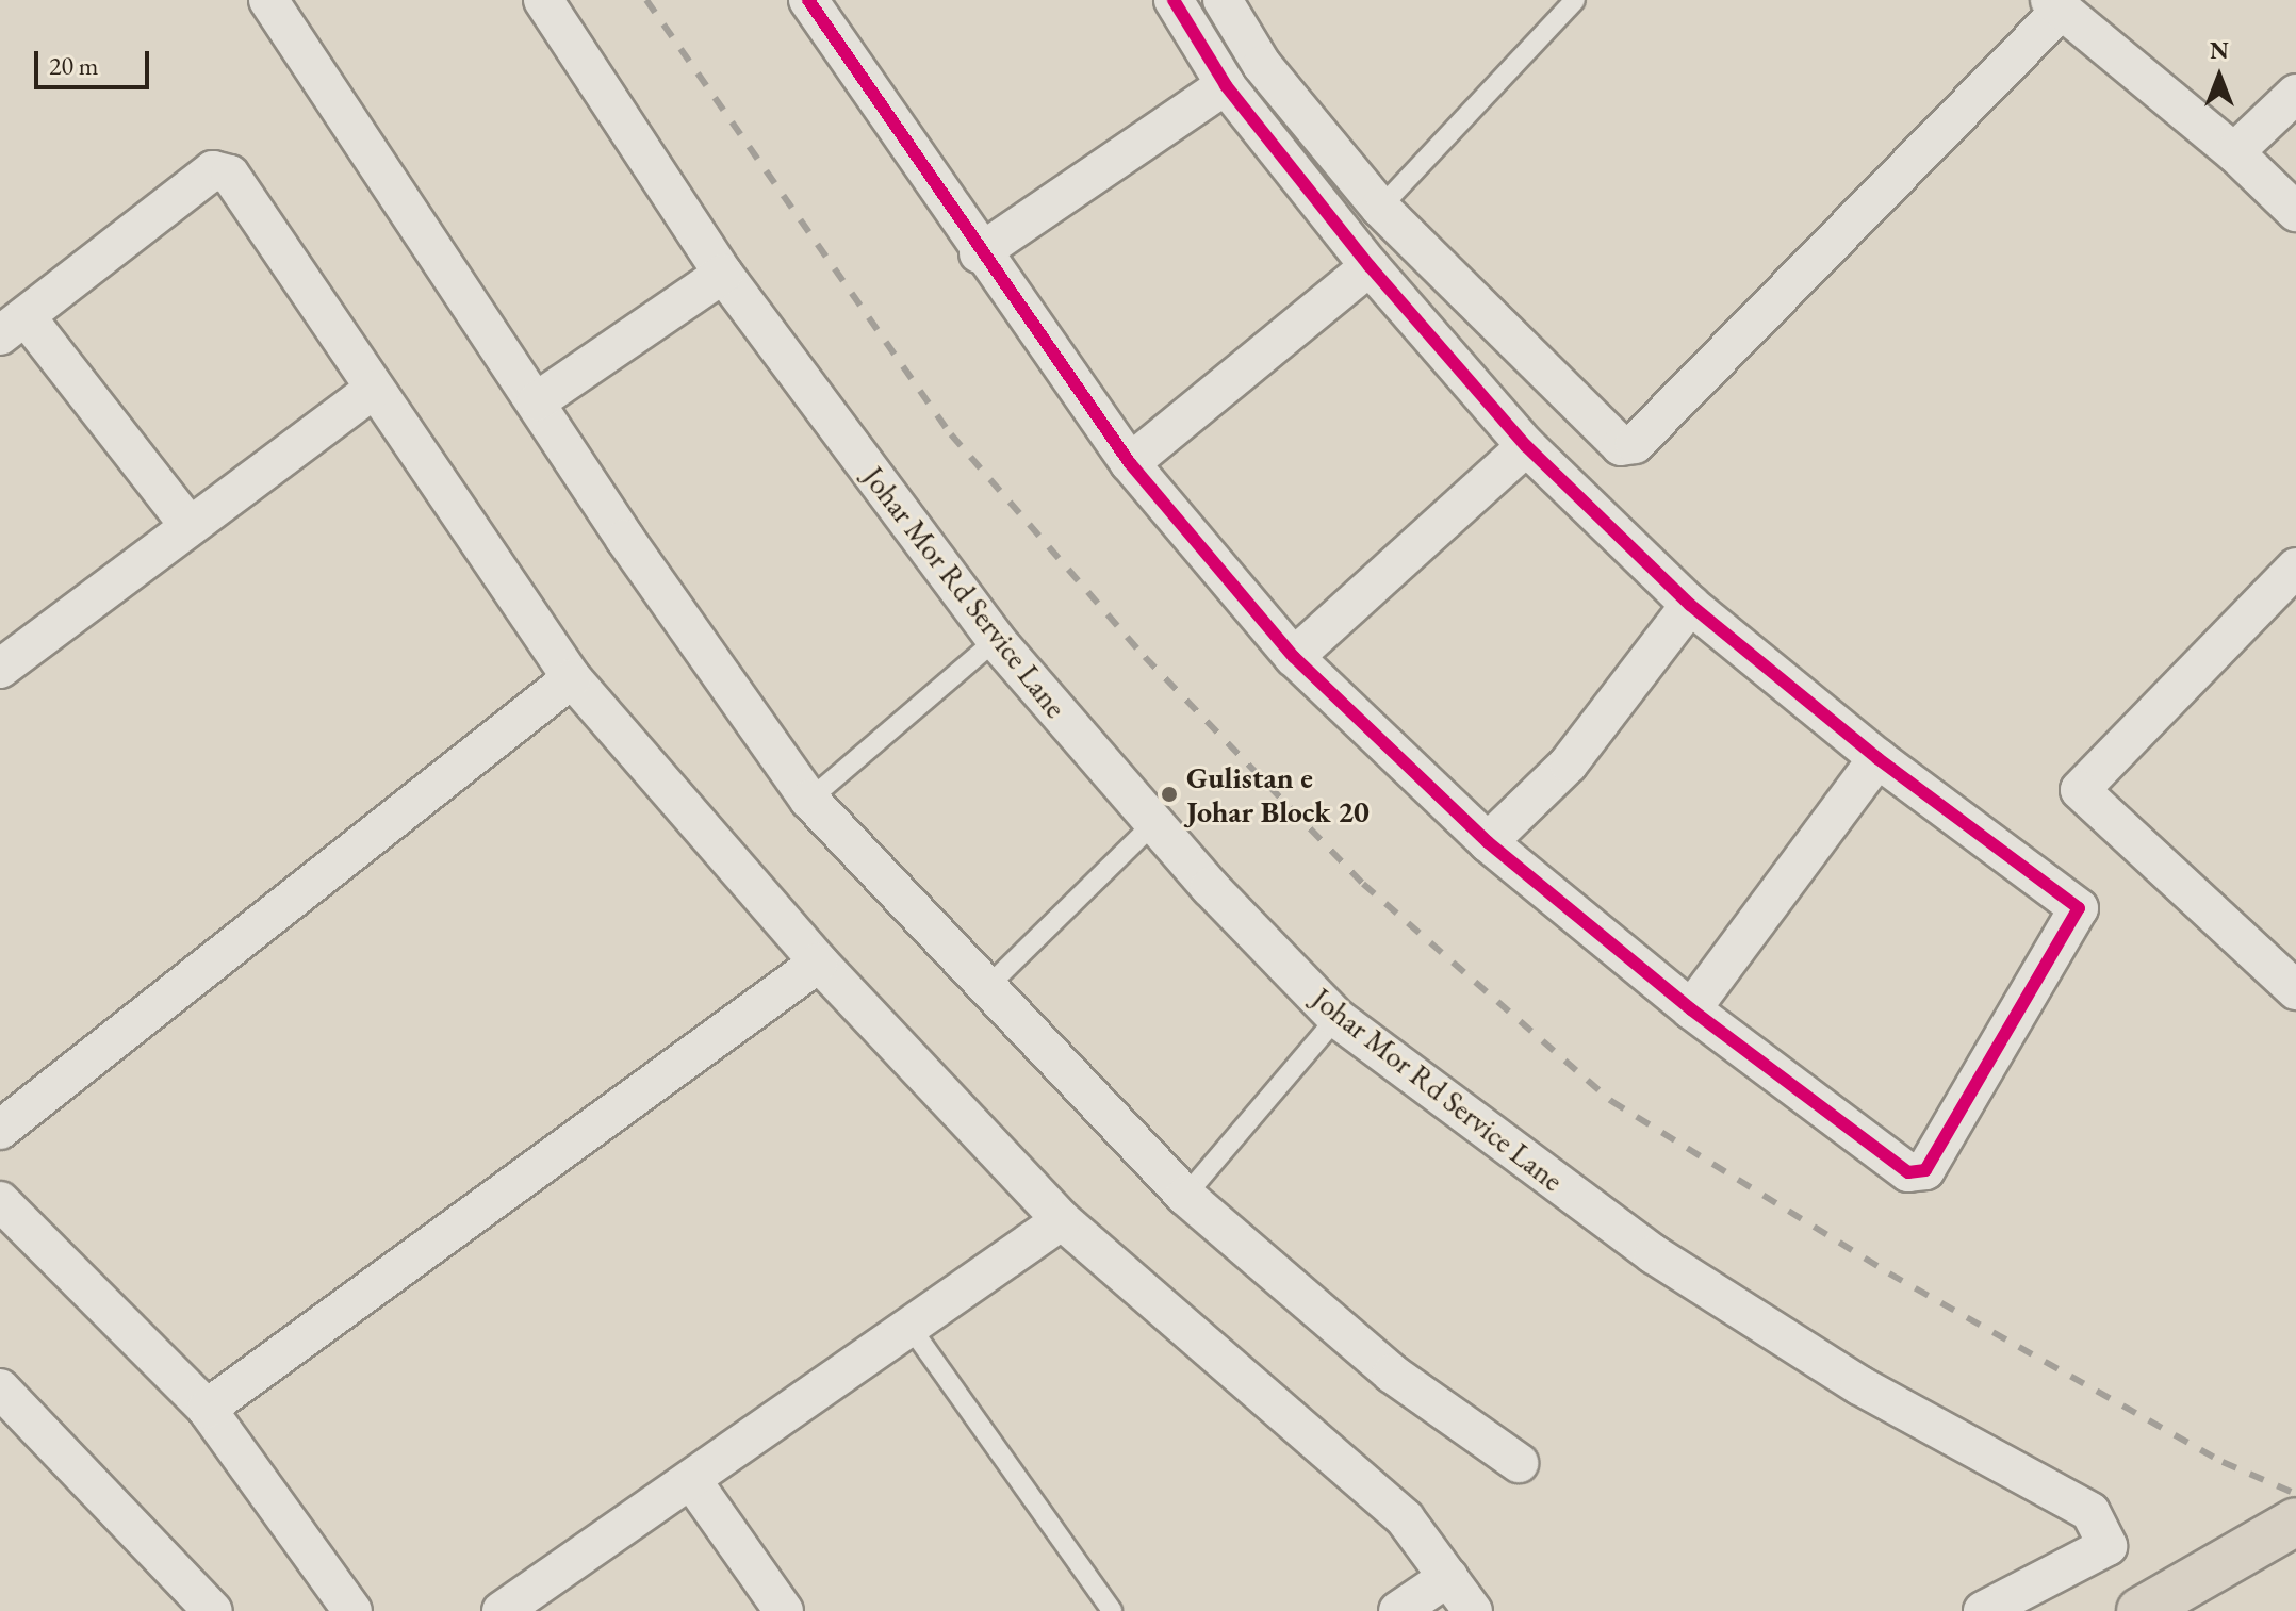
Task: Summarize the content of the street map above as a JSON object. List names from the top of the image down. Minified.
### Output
{"streets":{"street":["Johar Mor Rd Service Lane"]},"places":["Gulistan e Johar Block 20"],"scale_bar":"20 m","north":"top"}
